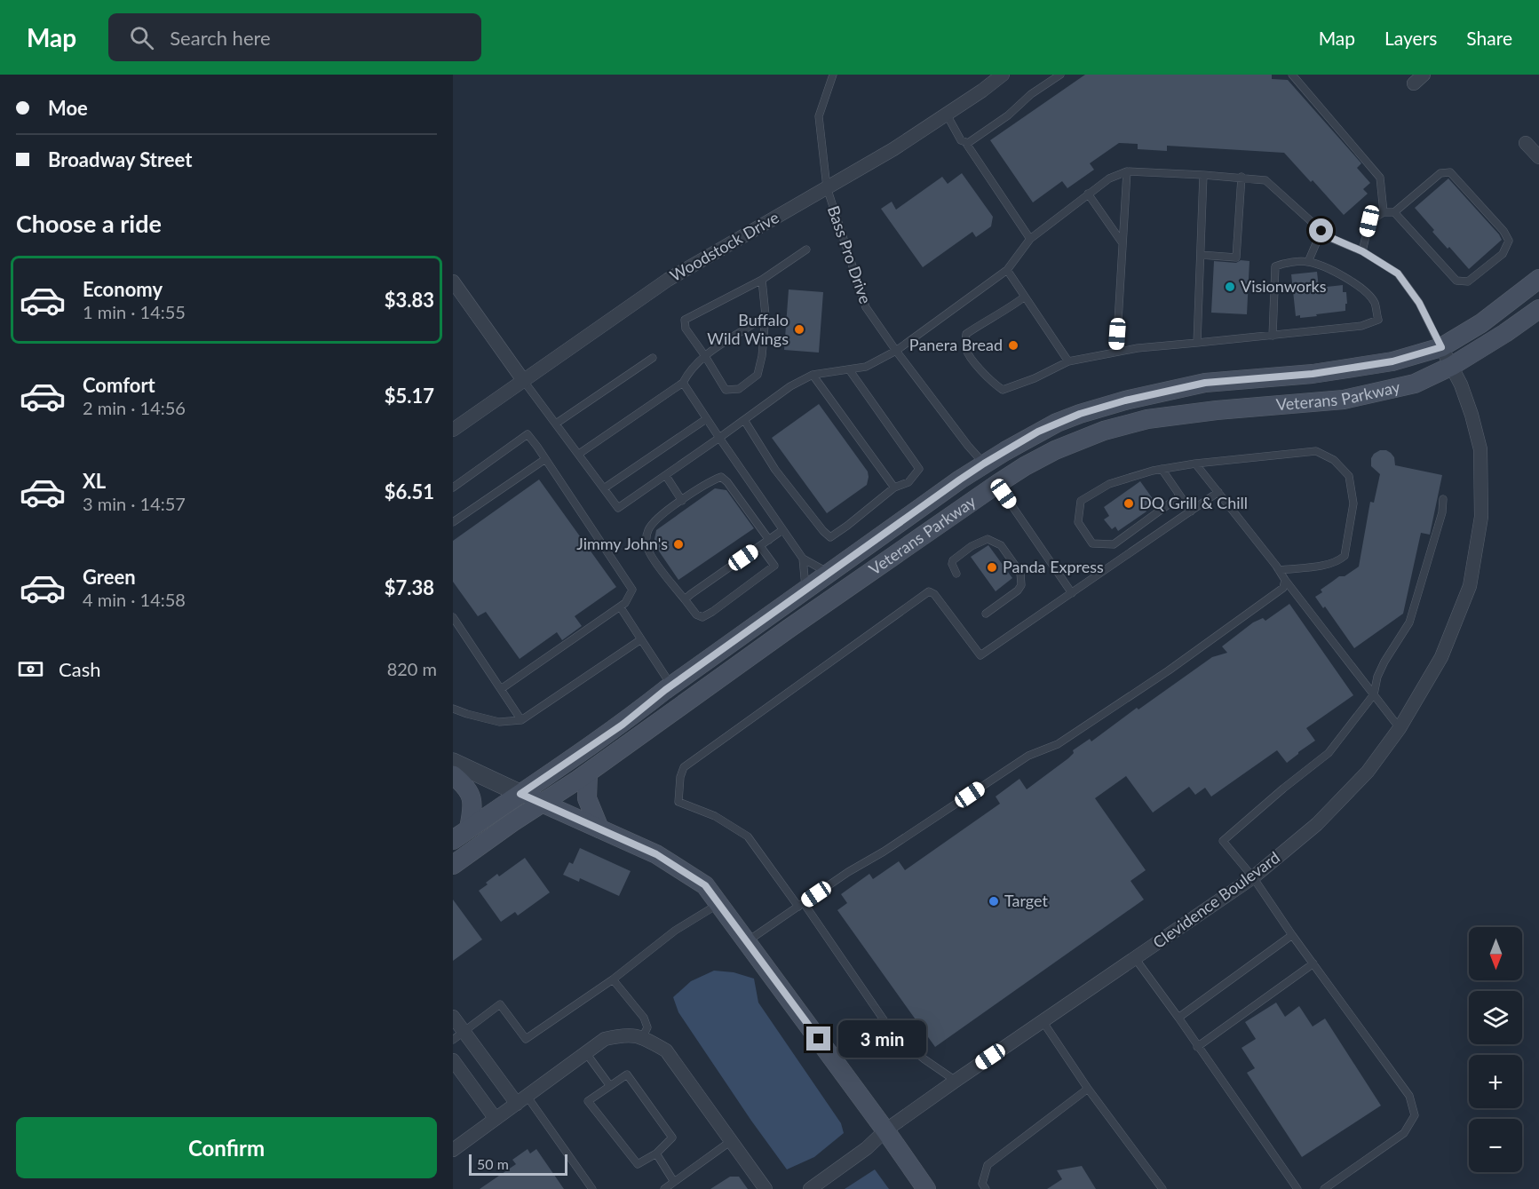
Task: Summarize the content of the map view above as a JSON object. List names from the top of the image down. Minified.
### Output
{"streets":{"main road":["Veterans Parkway"],"street":["Woodstock Drive","Clevidence Boulevard"],"lane":["Bass Pro Drive"]},"crossings":[["Woodstock Drive","Bass Pro Drive"],["Bass Pro Drive","Veterans Parkway"],["Veterans Parkway","Clevidence Boulevard"]],"places":["Visionworks","Buffalo Wild Wings","Panera Bread","DQ Grill & Chill","Jimmy John's","Panda Express","Target"],"scale_bar":"50 m","north":"bottom","page":{"header":"Map","search":"Search here","nav":["Map","Layers","Share"],"banner":["Moe","Broadway Street"],"heading":"Choose a ride","list":[{"name":"Economy","note":"1 min · 14:55","value":"$3.83"},{"name":"Comfort","note":"2 min · 14:56","value":"$5.17"},{"name":"XL","note":"3 min · 14:57","value":"$6.51"},{"name":"Green","note":"4 min · 14:58","value":"$7.38"}],"pay":["Cash","820 m"],"map_buttons":["+","−"],"bubble":"3 min","buttons":"Confirm","scale":"50 m"}}
